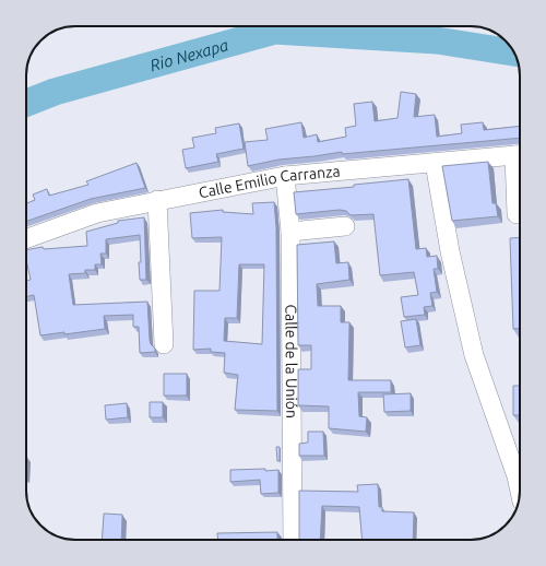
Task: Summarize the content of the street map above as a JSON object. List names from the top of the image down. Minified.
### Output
{"streets":{"street":["Calle Emilio Carranza","Calle de la Unión"]},"crossings":[["Calle Emilio Carranza","Calle de la Unión"]],"water":["Rio Nexapa"]}
